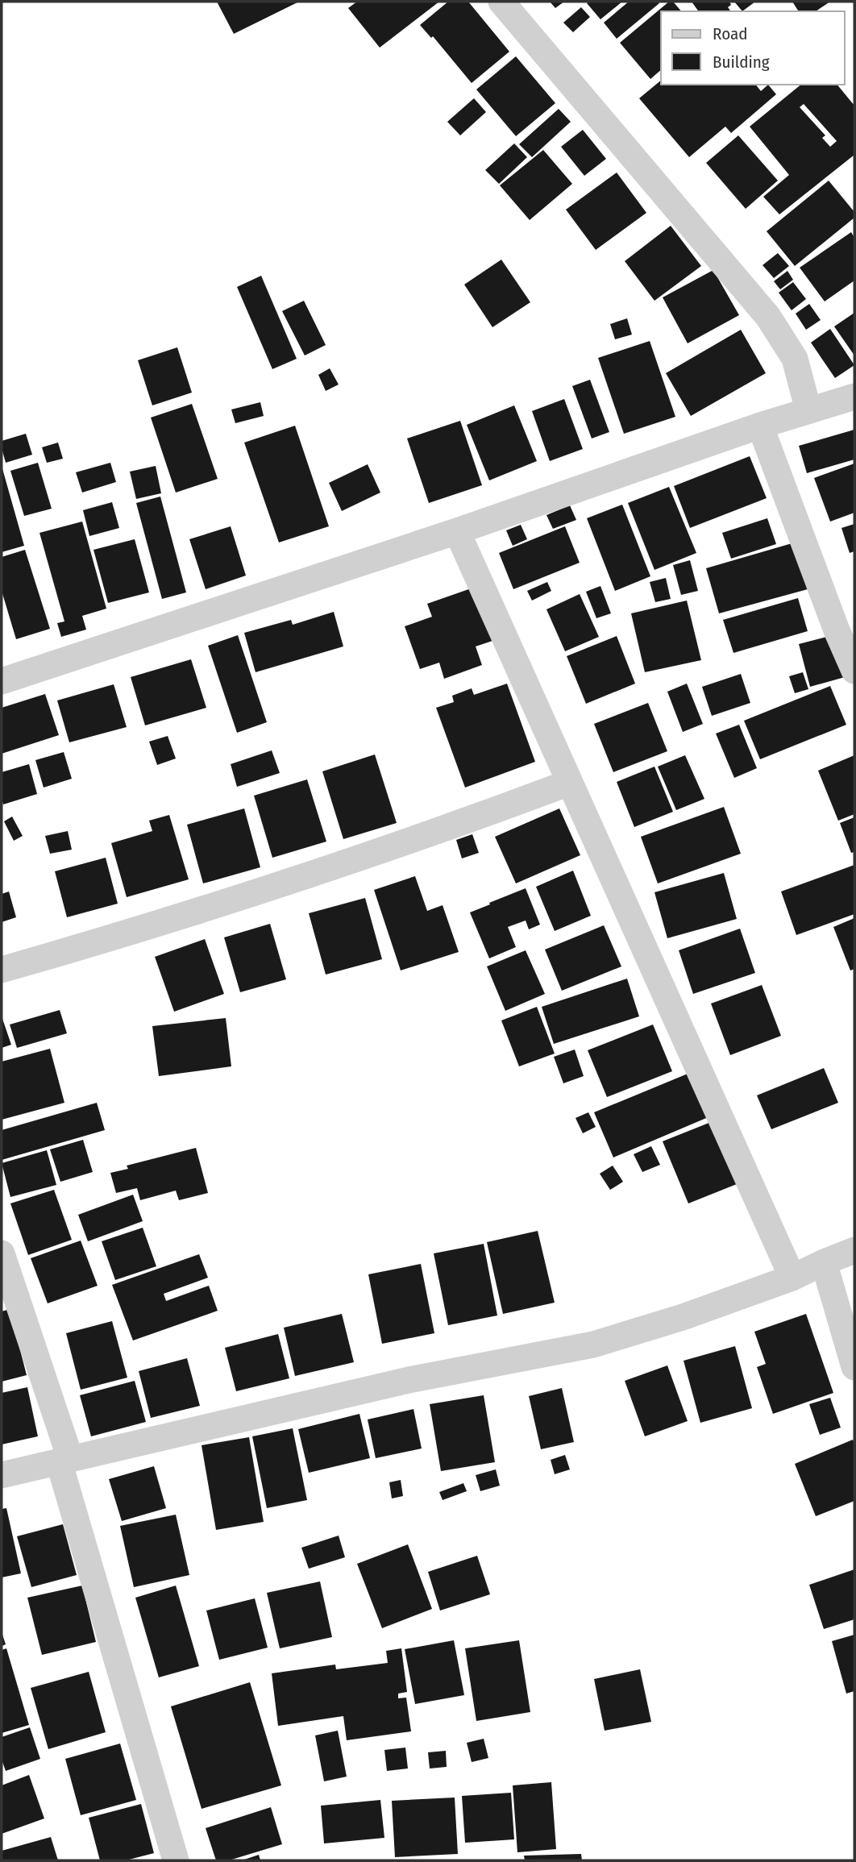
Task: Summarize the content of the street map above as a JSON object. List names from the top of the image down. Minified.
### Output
{"legend":["Road","Building"]}
